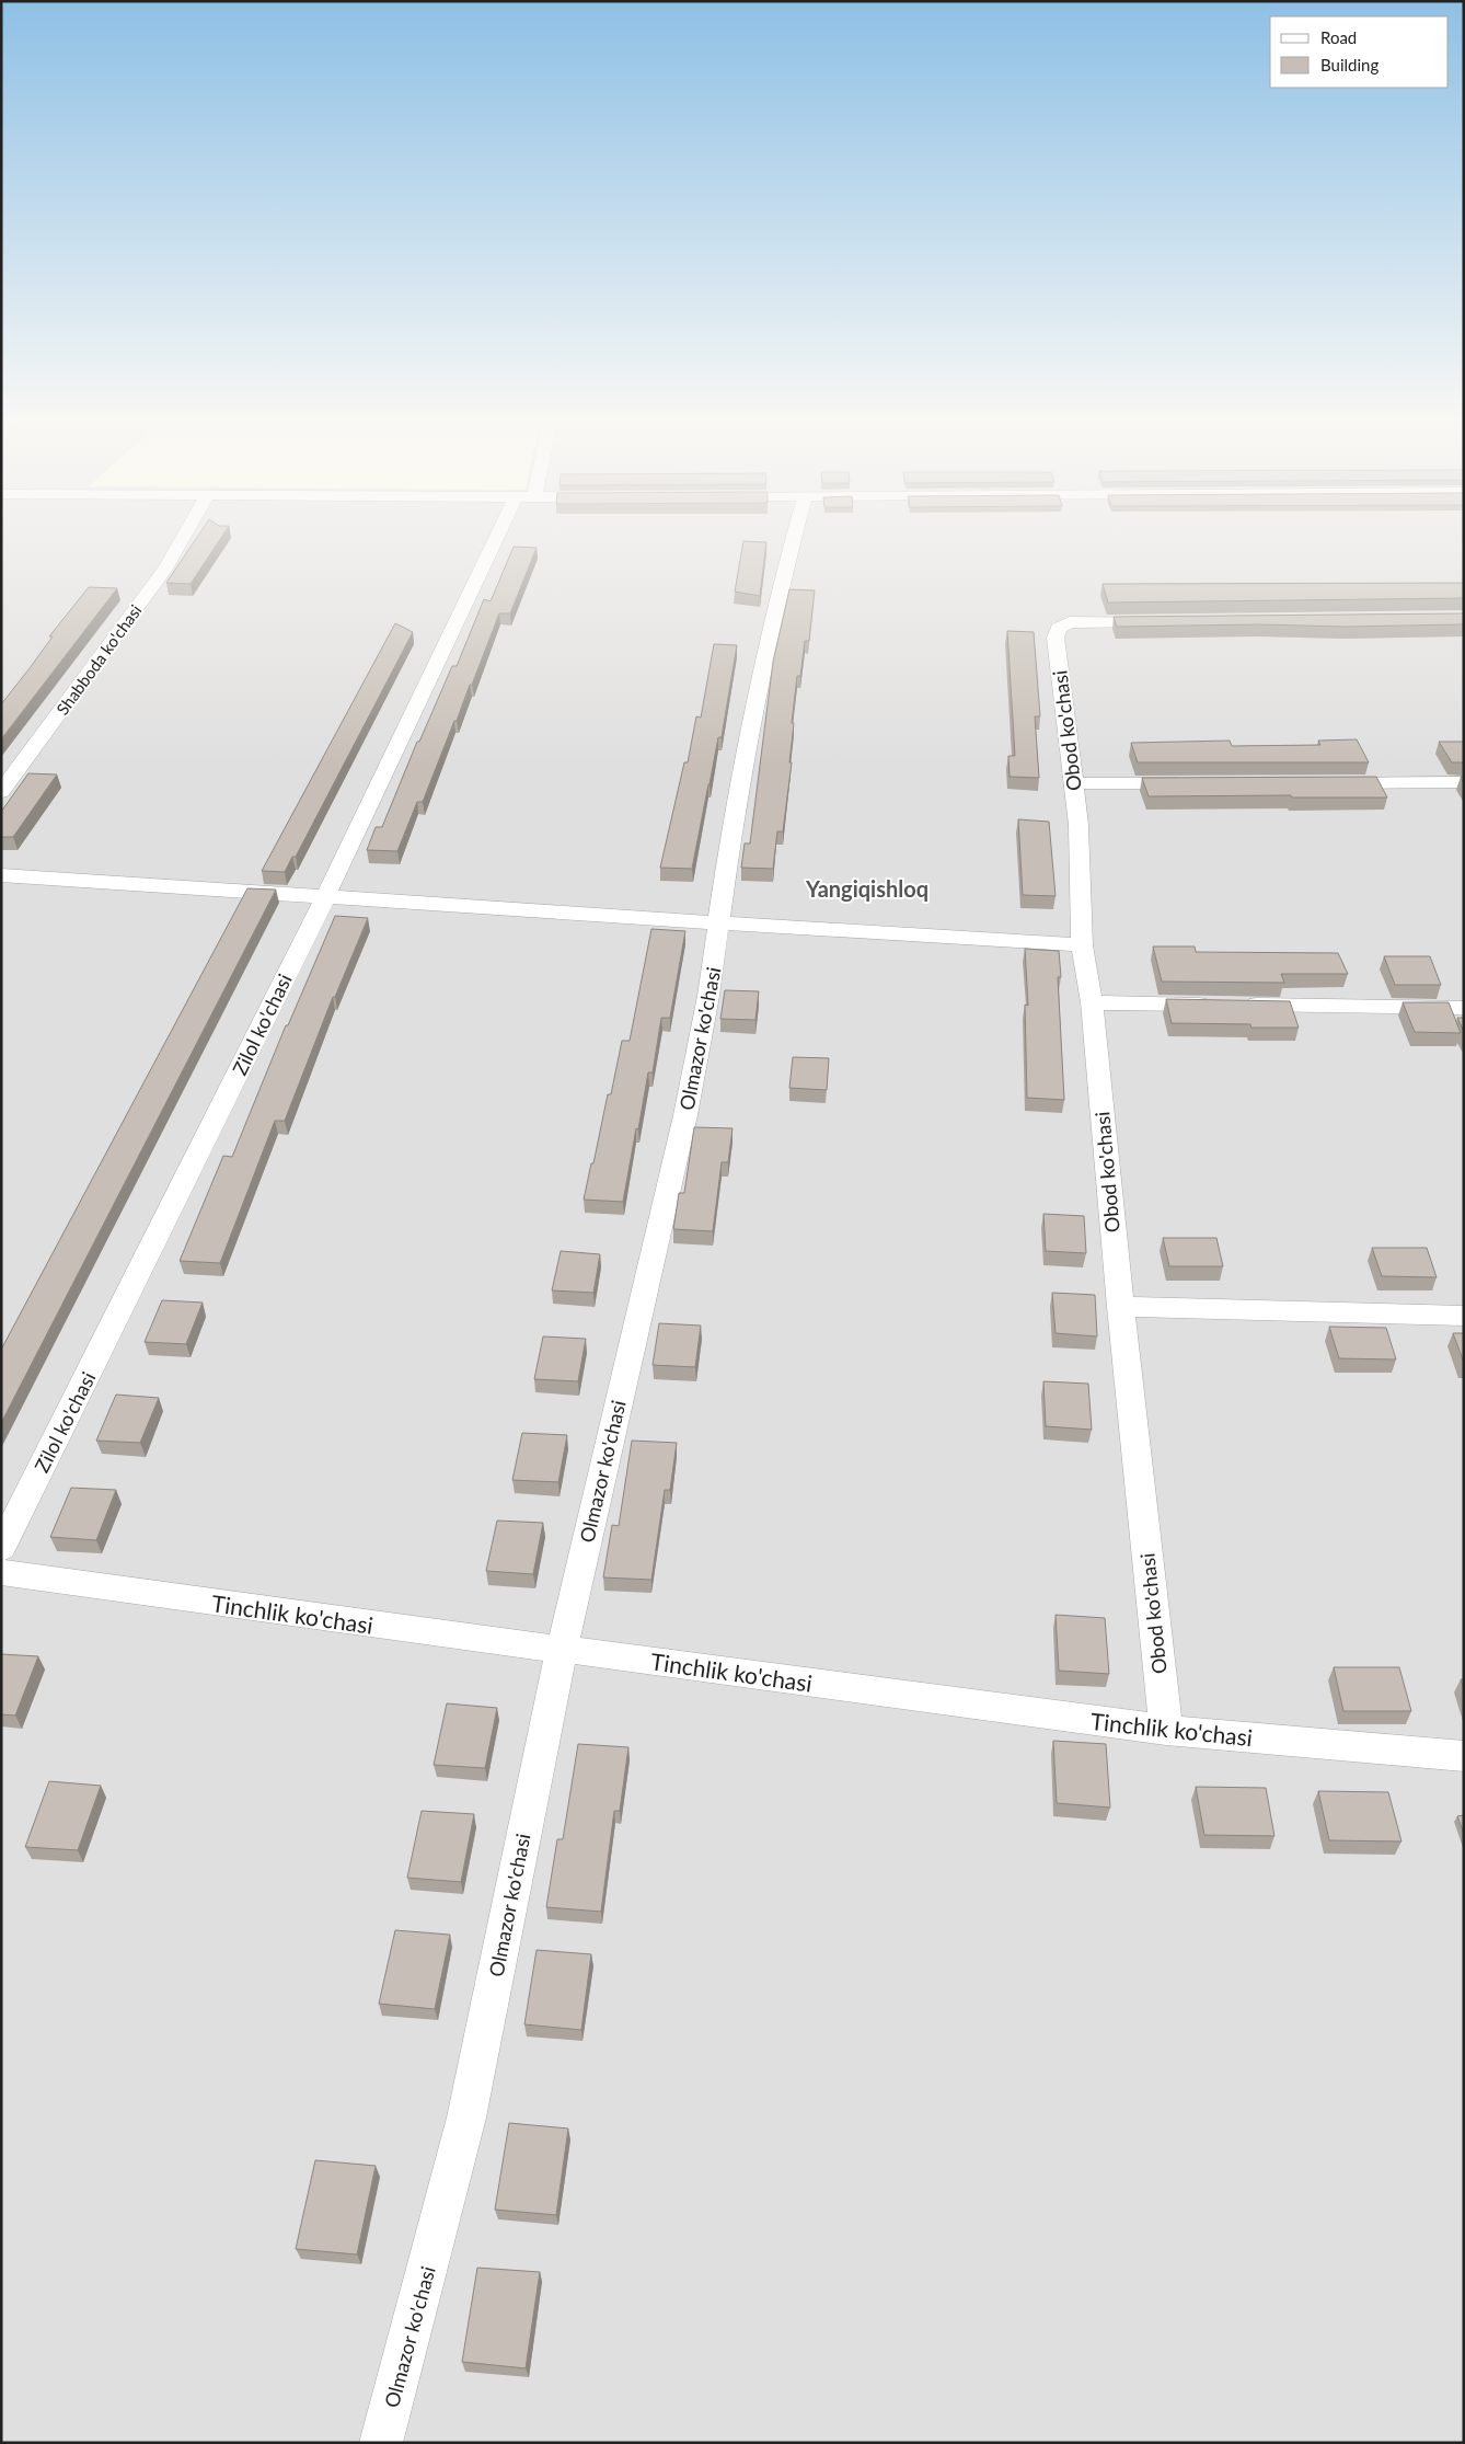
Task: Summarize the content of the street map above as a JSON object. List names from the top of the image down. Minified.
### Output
{"streets":{"street":["Shabboda ko'chasi","Obod ko'chasi","Zilol ko'chasi","Olmazor ko'chasi","Tinchlik ko'chasi"]},"crossings":[["Obod ko'chasi","Tinchlik ko'chasi"],["Olmazor ko'chasi","Tinchlik ko'chasi"]],"districts":["Yangiqishloq"],"legend":["Road","Building"]}
